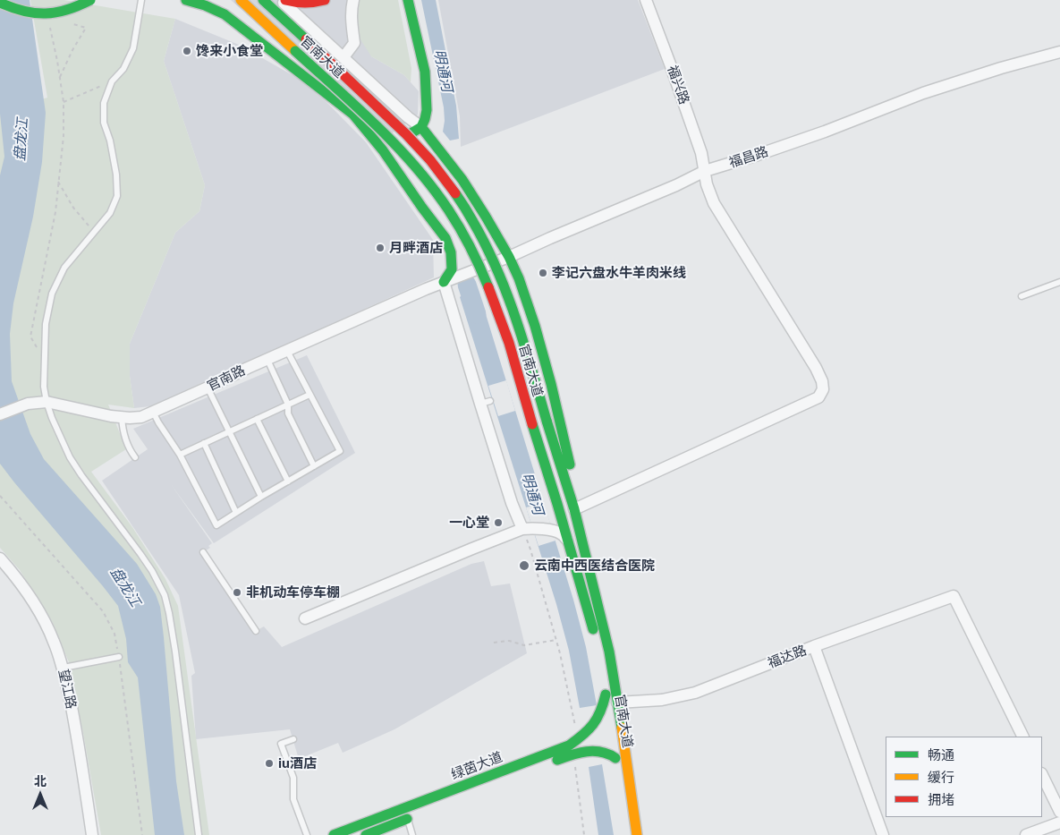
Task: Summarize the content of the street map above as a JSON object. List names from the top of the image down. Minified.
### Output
{"streets":{"main road":["官南大道","绿茵大道"],"street":["福兴路","福昌路","官南路","福达路","望江路"]},"crossings":[["官南大道","福兴路"],["官南大道","福达路"],["官南大道","绿茵大道"],["福兴路","福昌路"],["福昌路","官南路"]],"water":["明通河","盘龙江"],"places":["馋来小食堂","月畔酒店","李记六盘水牛羊肉米线","一心堂","云南中西医结合医院","非机动车停车棚","iu酒店"],"legend":["畅通","缓行","拥堵"],"north":"top"}
